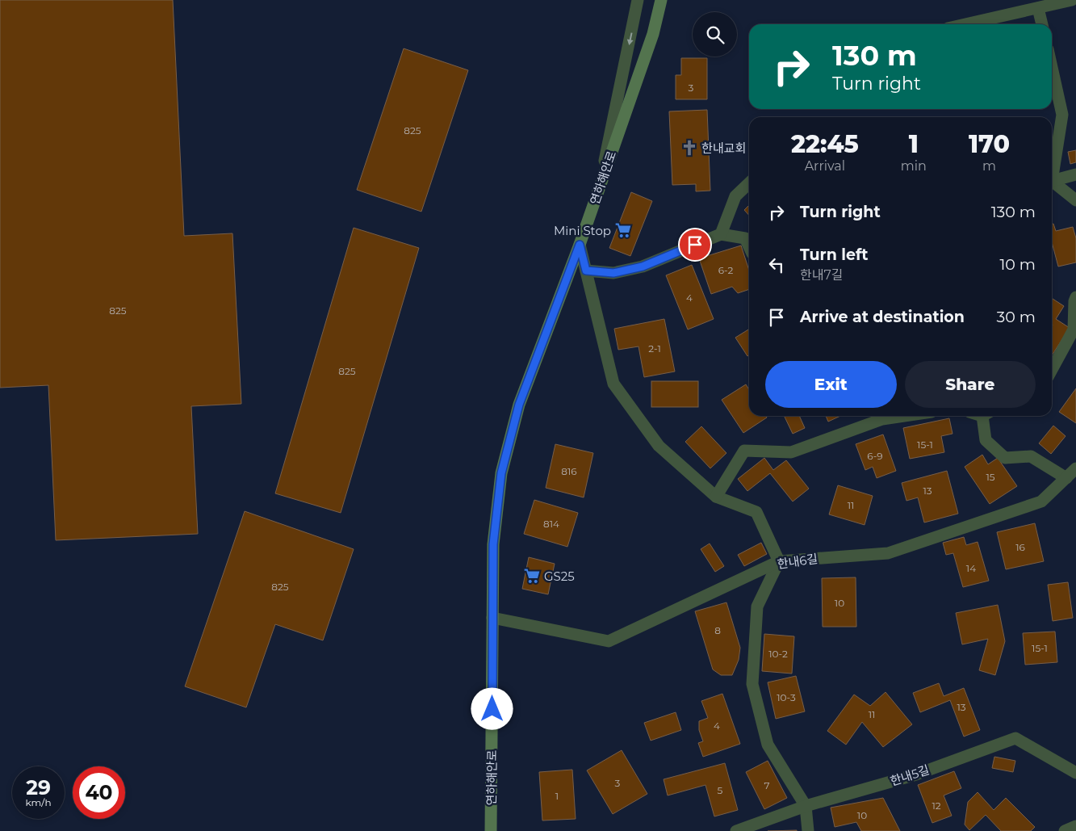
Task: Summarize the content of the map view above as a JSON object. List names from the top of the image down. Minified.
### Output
{"streets":{"street":["연하해안로","한내6길","한내5길"]},"crossings":[["연하해안로","한내6길"]],"places":{"church":["한내교회"],"supermarket":["Mini Stop","GS25"]},"house_numbers":["3","825","6-2","4","825","2-1","825","15-1","6-9","816","15","13","11","814","16","14","825","10","8","15-1","10-2","10-3","13","11","4","3","7","5","1","12","10"],"page":{"turn":["130 m","Turn right"],"eta":["22:45","Arrival","1","min","170","m"],"list":[{"name":"Turn right","value":"130 m"},{"name":"Turn left","note":"한내7길","value":"10 m"},{"name":"Arrive at destination","value":"30 m"}],"buttons":["Exit","Share"],"speed":"29 km/h","limit":"40"}}
